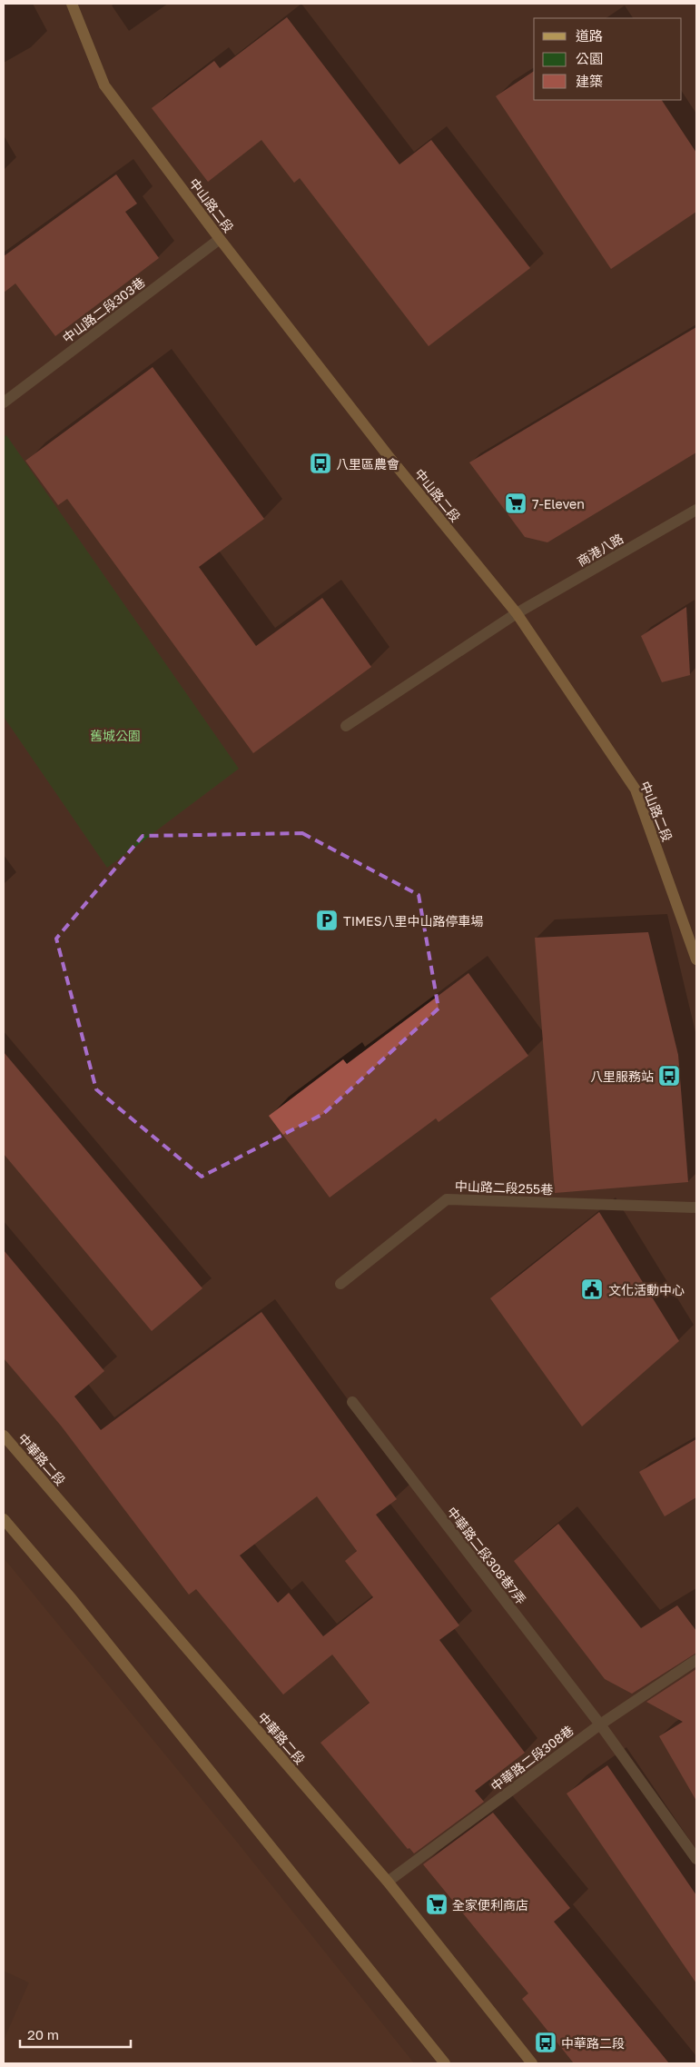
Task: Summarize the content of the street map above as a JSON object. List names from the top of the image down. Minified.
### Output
{"streets":{"main road":["中山路二段","中華路二段"],"street":["中山路二段303巷","商港八路","中山路二段255巷","中華路二段308巷7弄","中華路二段308巷"]},"crossings":[["中山路二段","中山路二段303巷"],["中山路二段","商港八路"],["中華路二段","中華路二段308巷"],["中華路二段308巷7弄","中華路二段308巷"]],"parks":["舊城公園"],"places":{"bus stop":["八里區農會","八里服務站","中華路二段"],"supermarket":["7-Eleven","全家便利商店"],"parking":["TIMES八里中山路停車場"],"public building":["文化活動中心"]},"legend":["道路","公園","建築"],"scale_bar":"20 m"}
